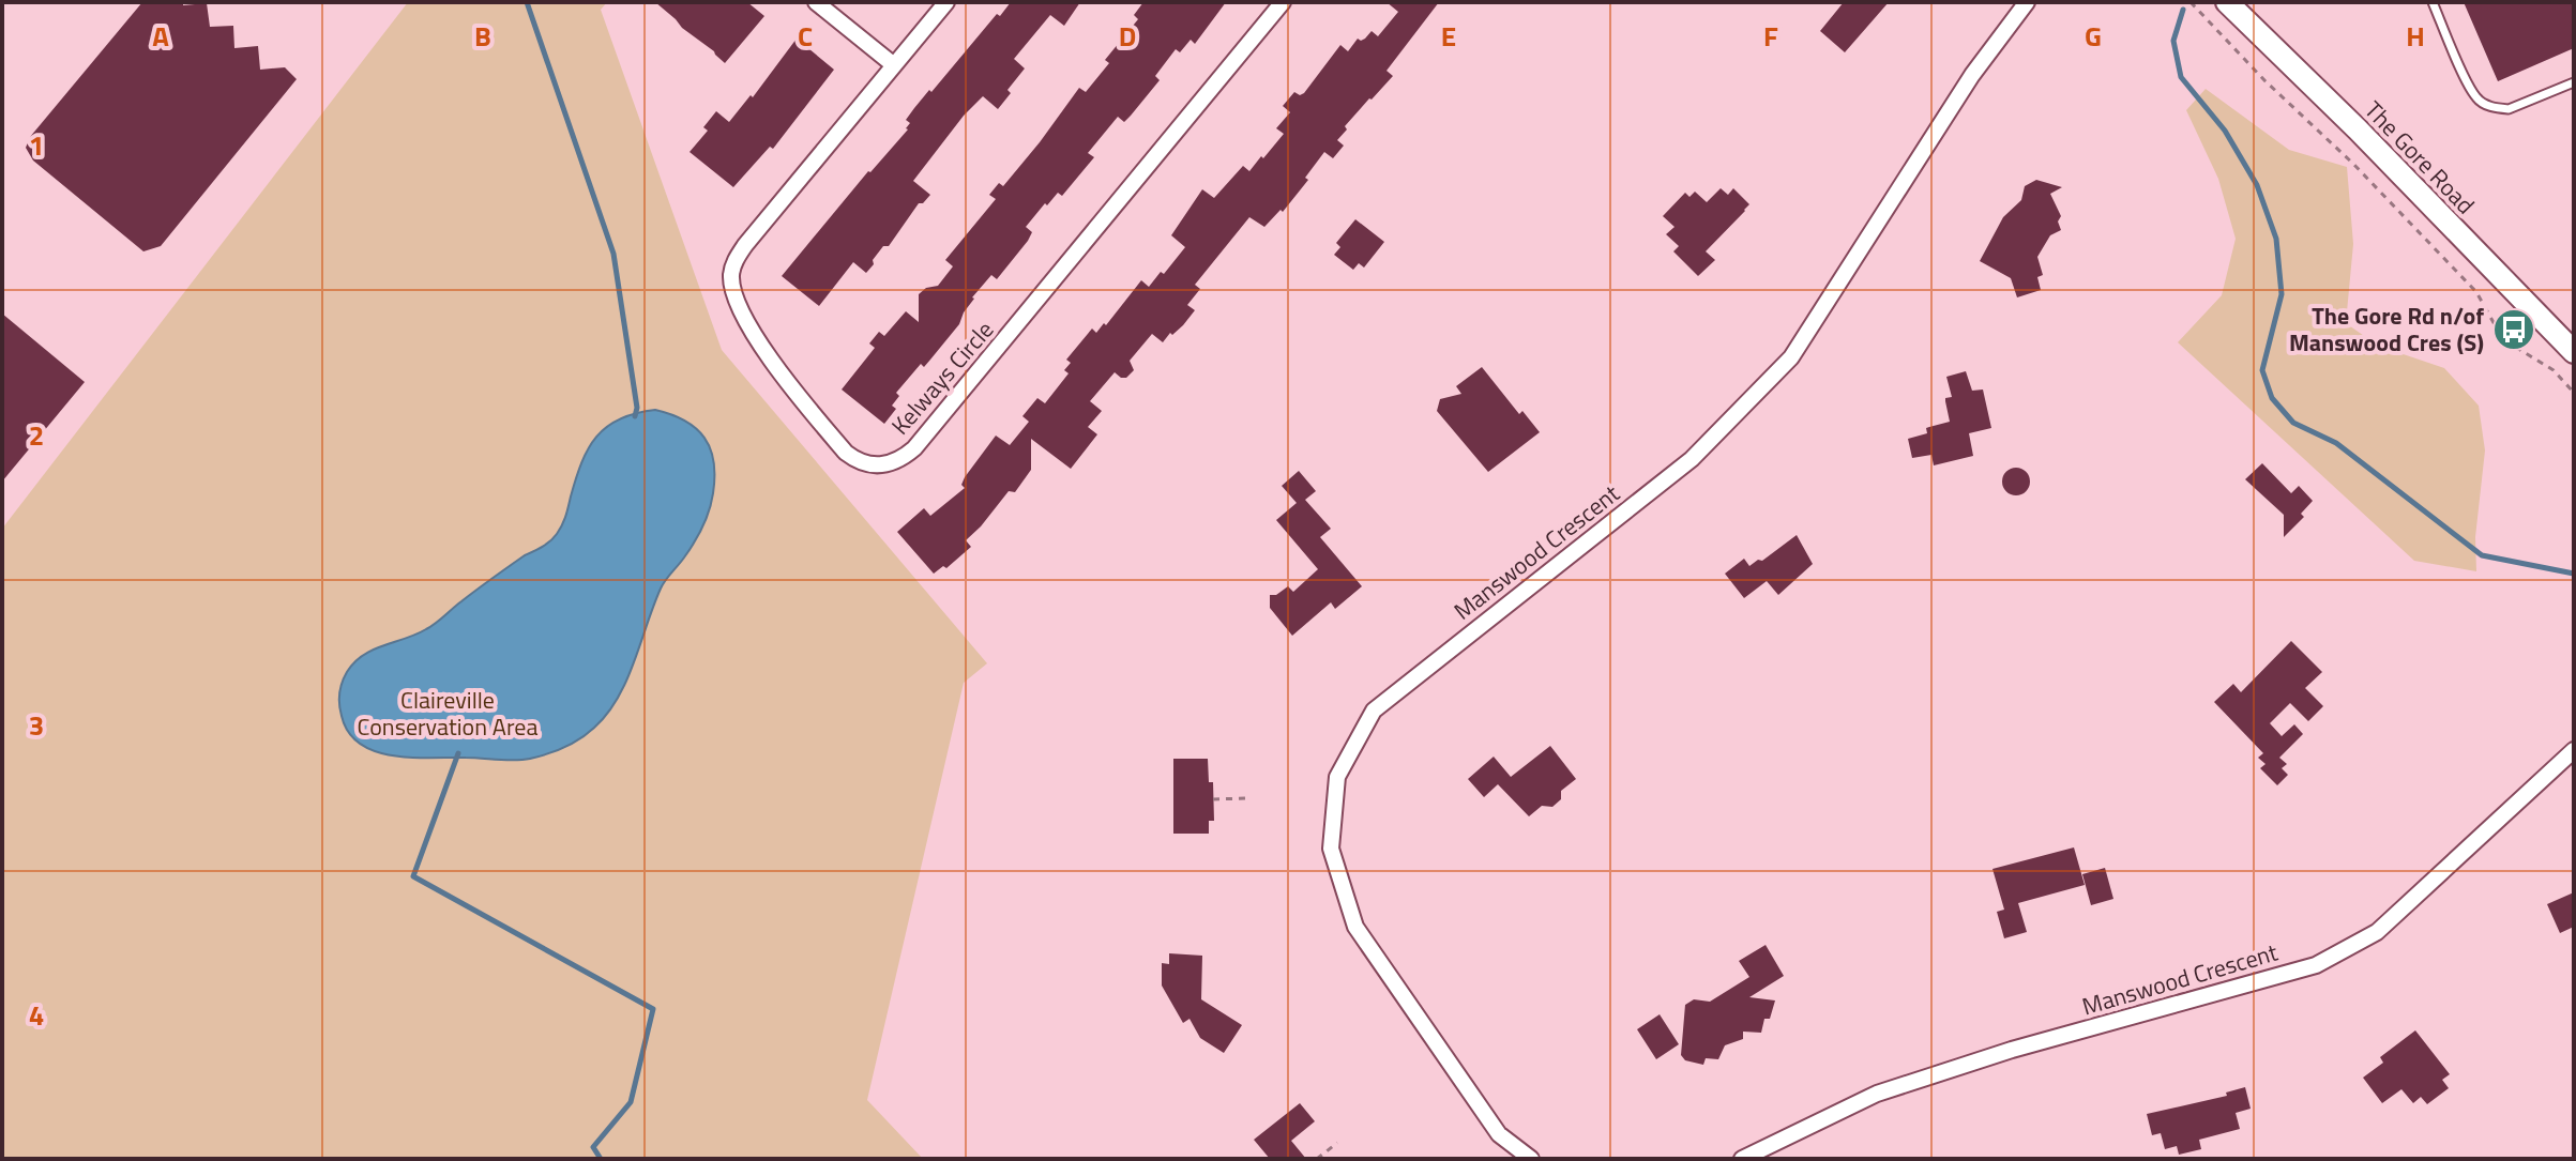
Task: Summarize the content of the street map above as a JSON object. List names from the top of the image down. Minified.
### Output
{"streets":{"main road":["The Gore Road"],"street":["Kelways Circle","Manswood Crescent"]},"parks":["Claireville Conservation Area"],"places":{"bus stop":["The Gore Rd n/of Manswood Cres (S)"]},"grid":{"columns":["A","B","C","D","E","F","G","H"],"rows":["1","2","3","4"]}}
